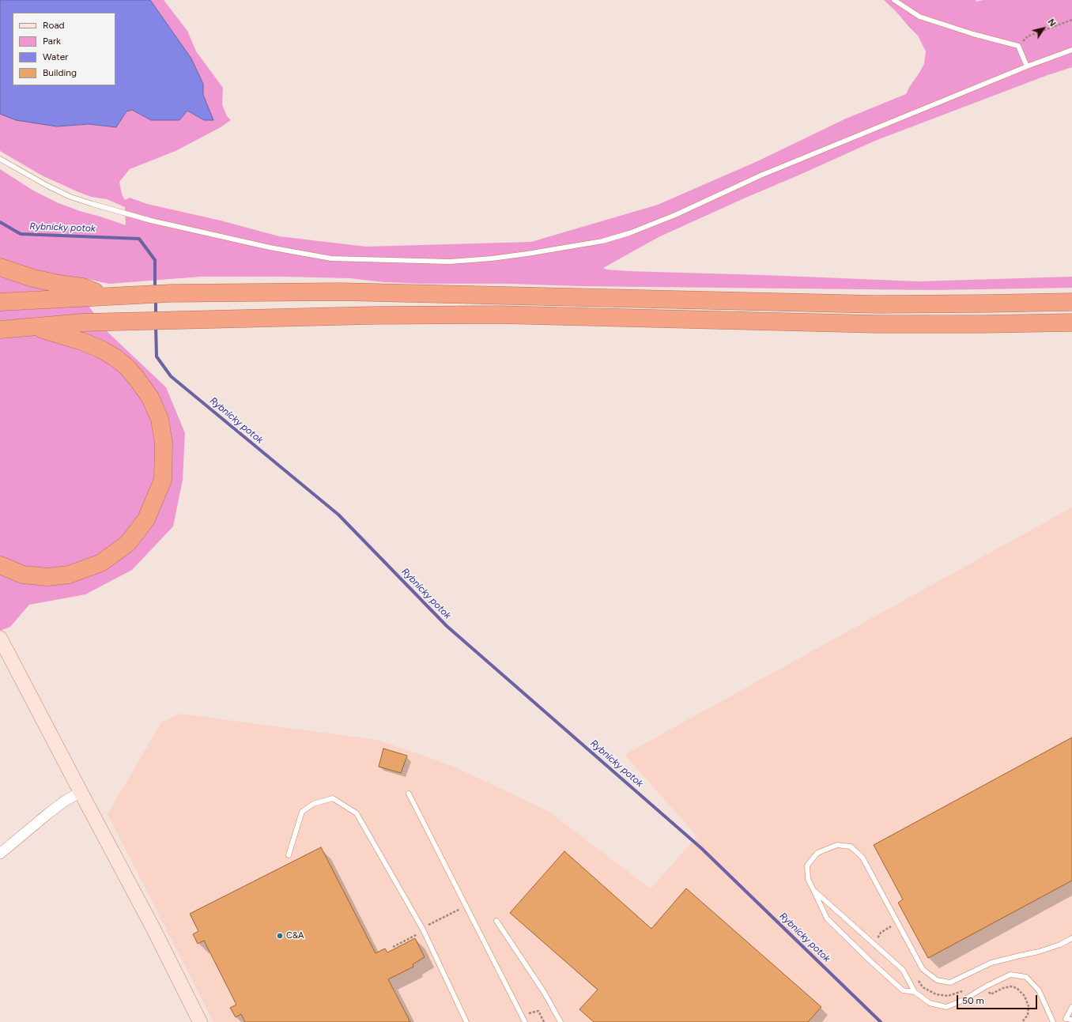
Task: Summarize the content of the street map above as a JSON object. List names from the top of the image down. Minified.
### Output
{"water":["Rybnícky potok"],"places":["C&A"],"legend":["Road","Park","Water","Building"],"scale_bar":"50 m","north":"top right"}
